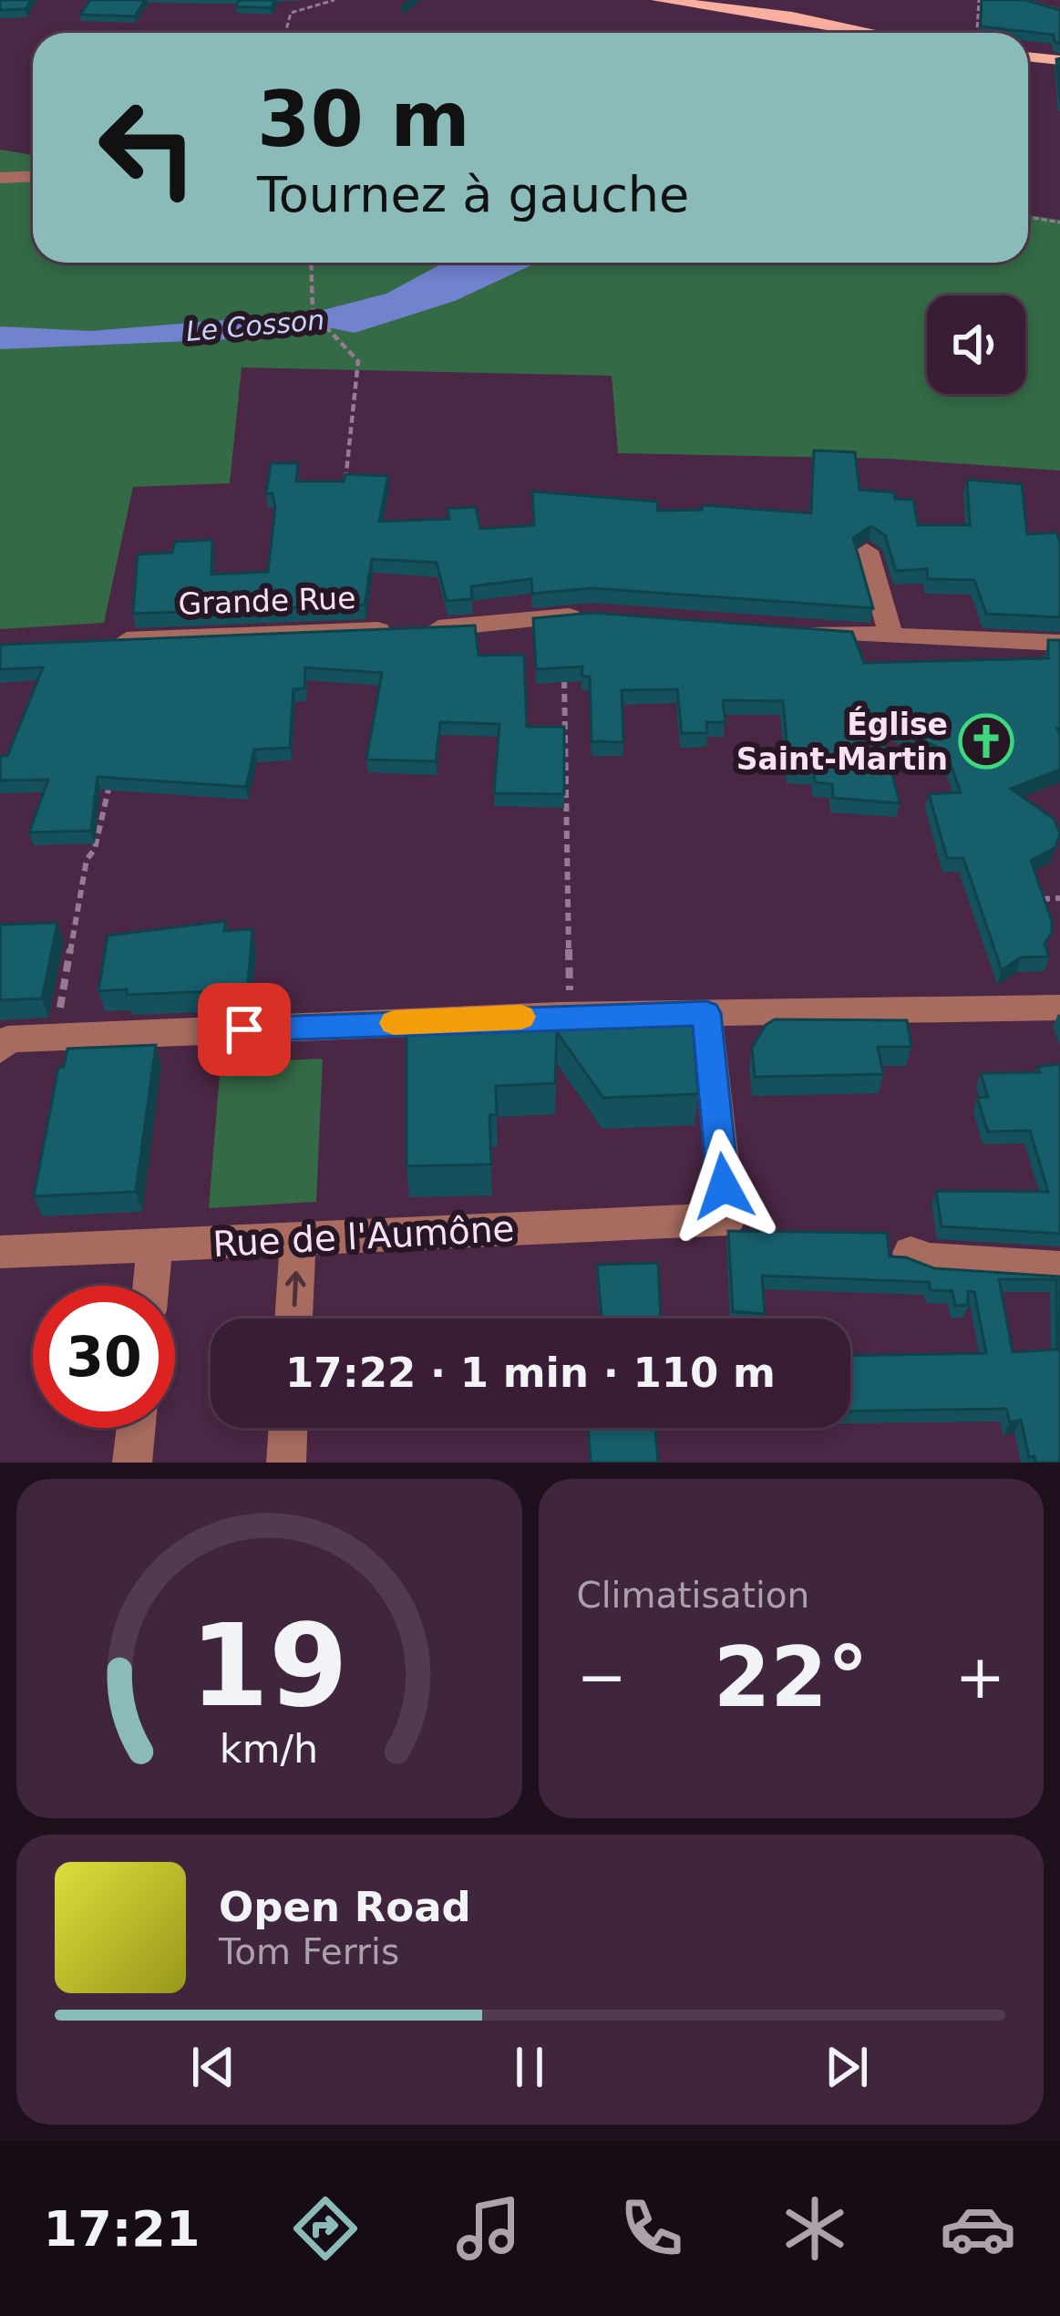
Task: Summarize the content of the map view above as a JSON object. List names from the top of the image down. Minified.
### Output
{"streets":{"street":["Grande Rue","Rue de l'Aumône"]},"water":["Le Cosson"],"places":{"church":["Église Saint-Martin"]},"page":{"turn":["30 m","Tournez à gauche"],"limit":"30","trip":"17:22 · 1 min · 110 m","tile":"Climatisation","heat":["−","22°","+"],"song":["Open Road","Tom Ferris"],"tabs":"17:21","gauge":["19","km/h"]}}
